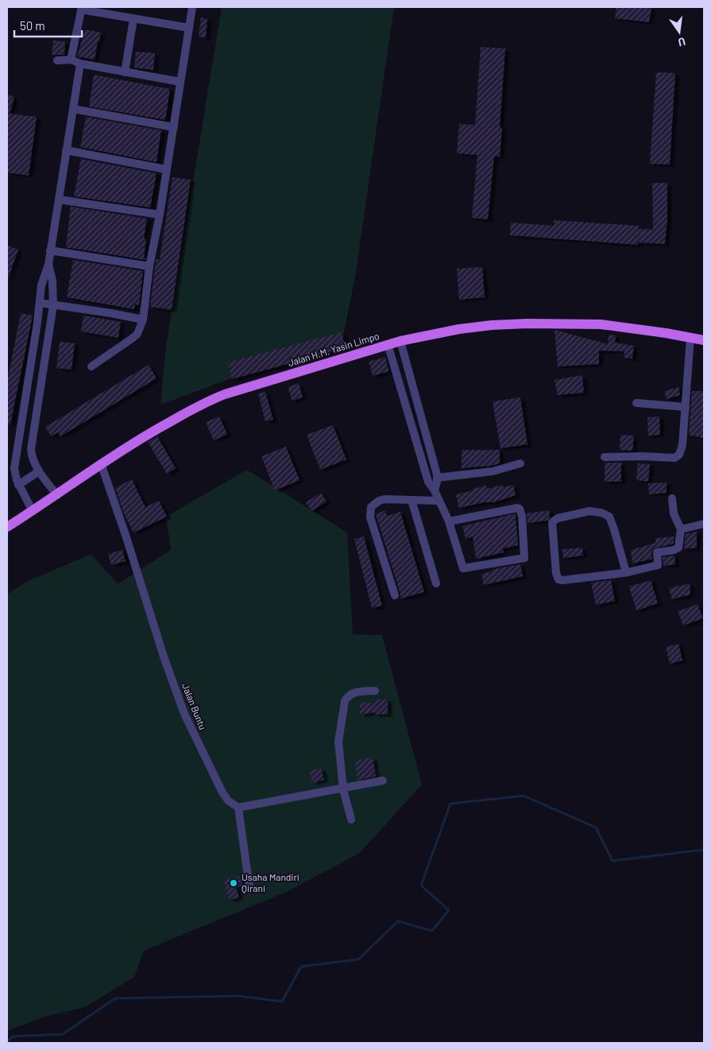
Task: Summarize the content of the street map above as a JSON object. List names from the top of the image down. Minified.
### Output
{"streets":{"main road":["Jalan H.M. Yasin Limpo"],"street":["Jalan Buntu"]},"crossings":[["Jalan H.M. Yasin Limpo","Jalan Buntu"]],"places":["Usaha Mandiri Qirani"],"scale_bar":"50 m","north":"bottom"}
